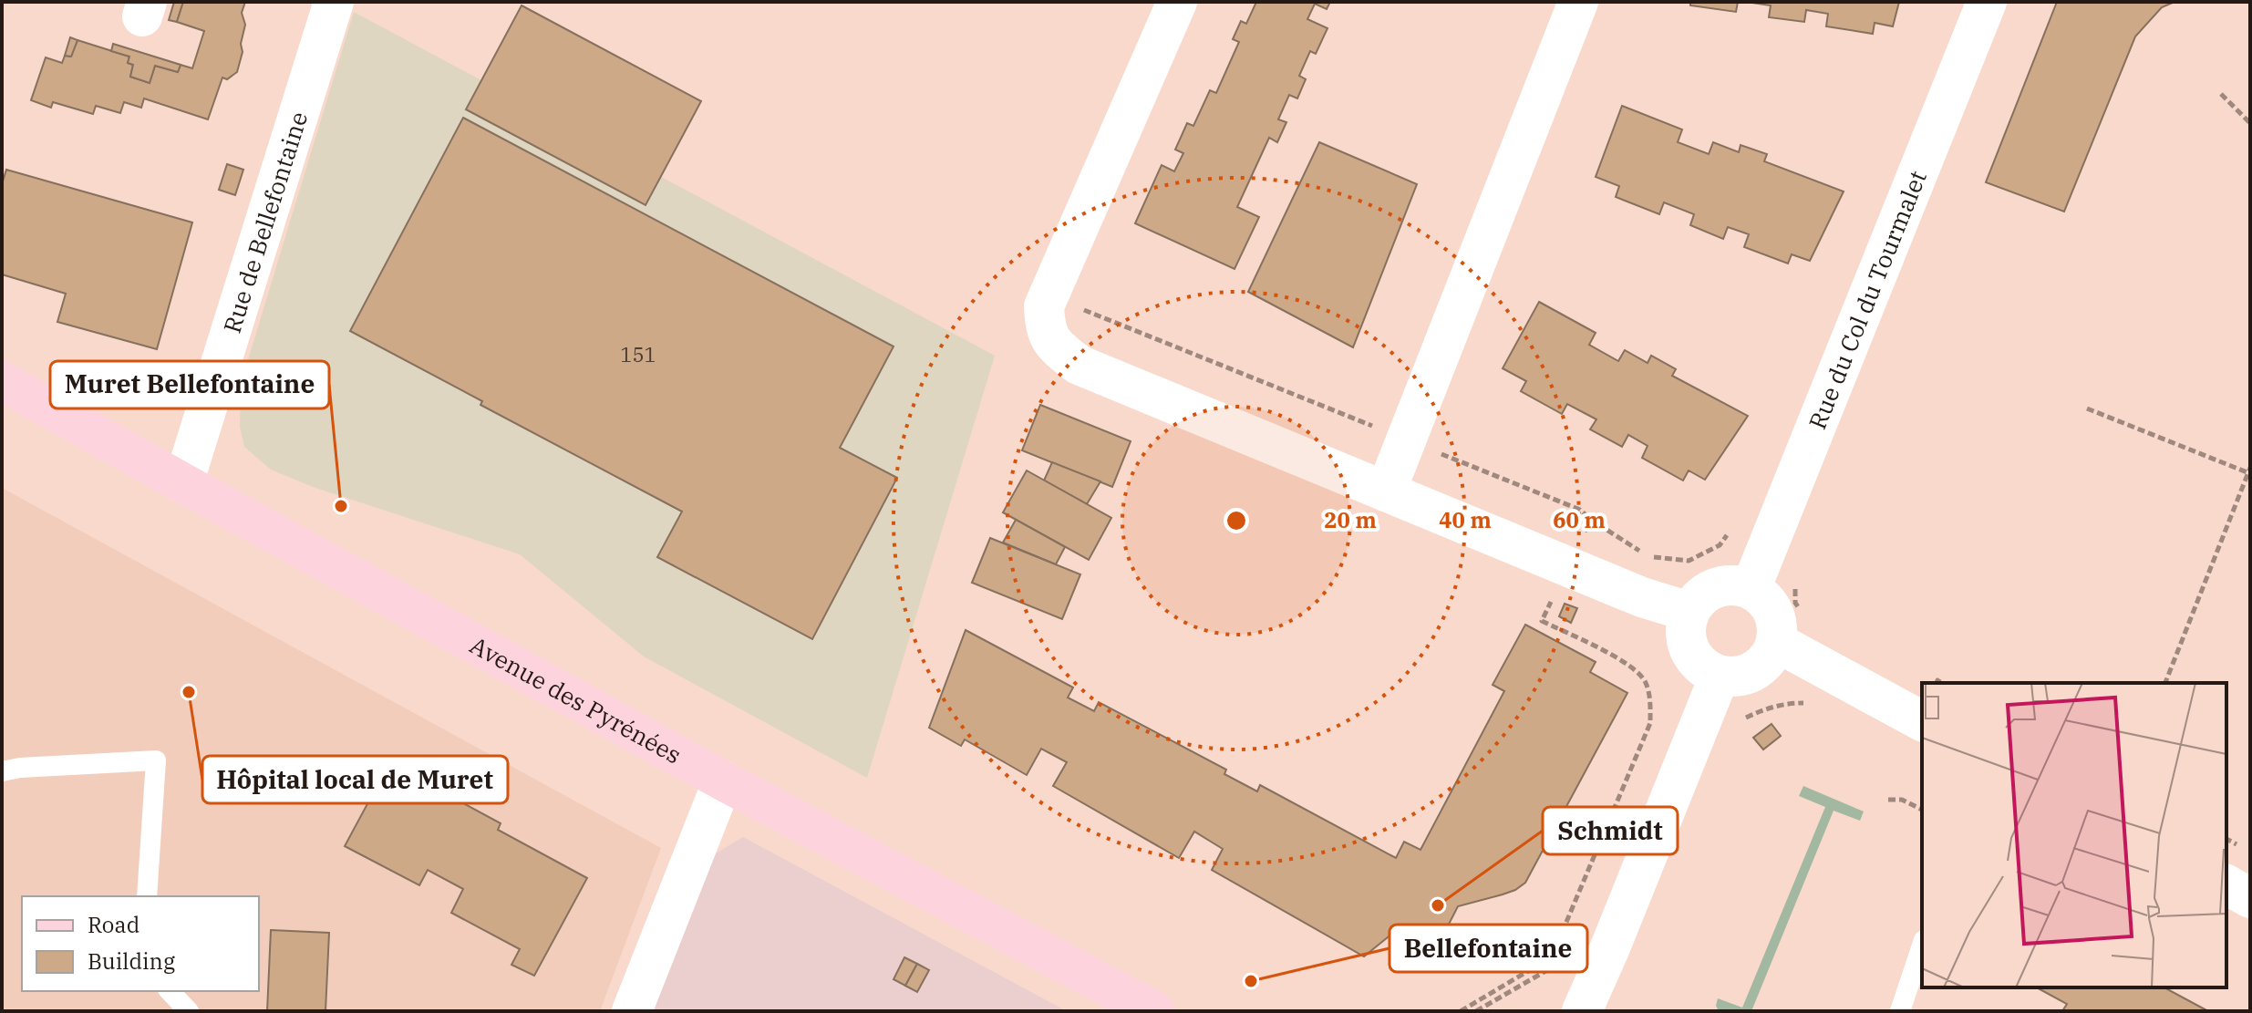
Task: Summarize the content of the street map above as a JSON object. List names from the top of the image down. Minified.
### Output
{"streets":{"main road":["Avenue des Pyrénées"],"street":["Rue de Bellefontaine","Rue du Col du Tourmalet"]},"crossings":[["Rue de Bellefontaine","Avenue des Pyrénées"]],"places":["Muret Bellefontaine","Hôpital local de Muret","Schmidt","Bellefontaine"],"house_numbers":["151"],"legend":["Road","Building"],"rings":["20 m","40 m","60 m"]}
